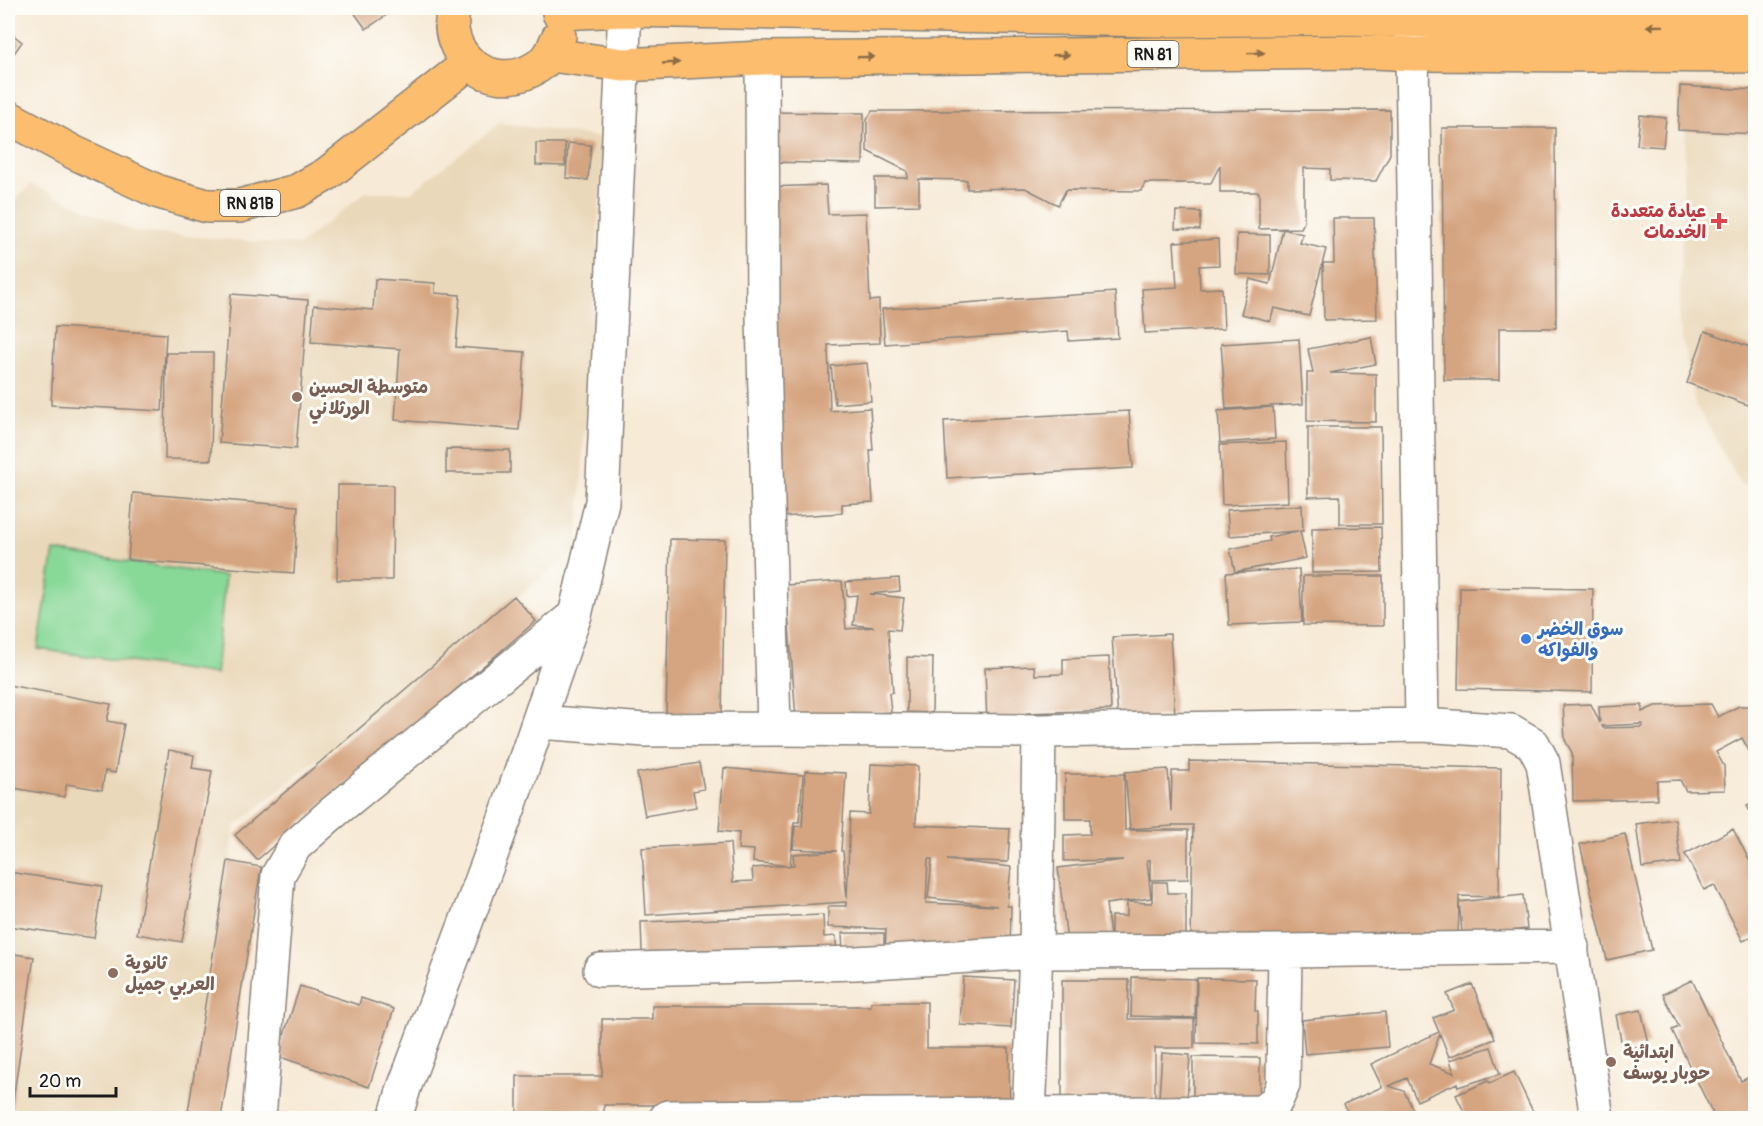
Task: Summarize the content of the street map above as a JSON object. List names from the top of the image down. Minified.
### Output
{"streets":{"main road":["RN 81","RN 81B"]},"places":{"health":["عيادة متعددة الخدمات"],"other":["متوسطة الحسين الورثلاني","سوق الخضر والفواكه","ثانوية العربي جميل","ابتدائية حوبار يوسف"]},"scale_bar":"20 m"}
